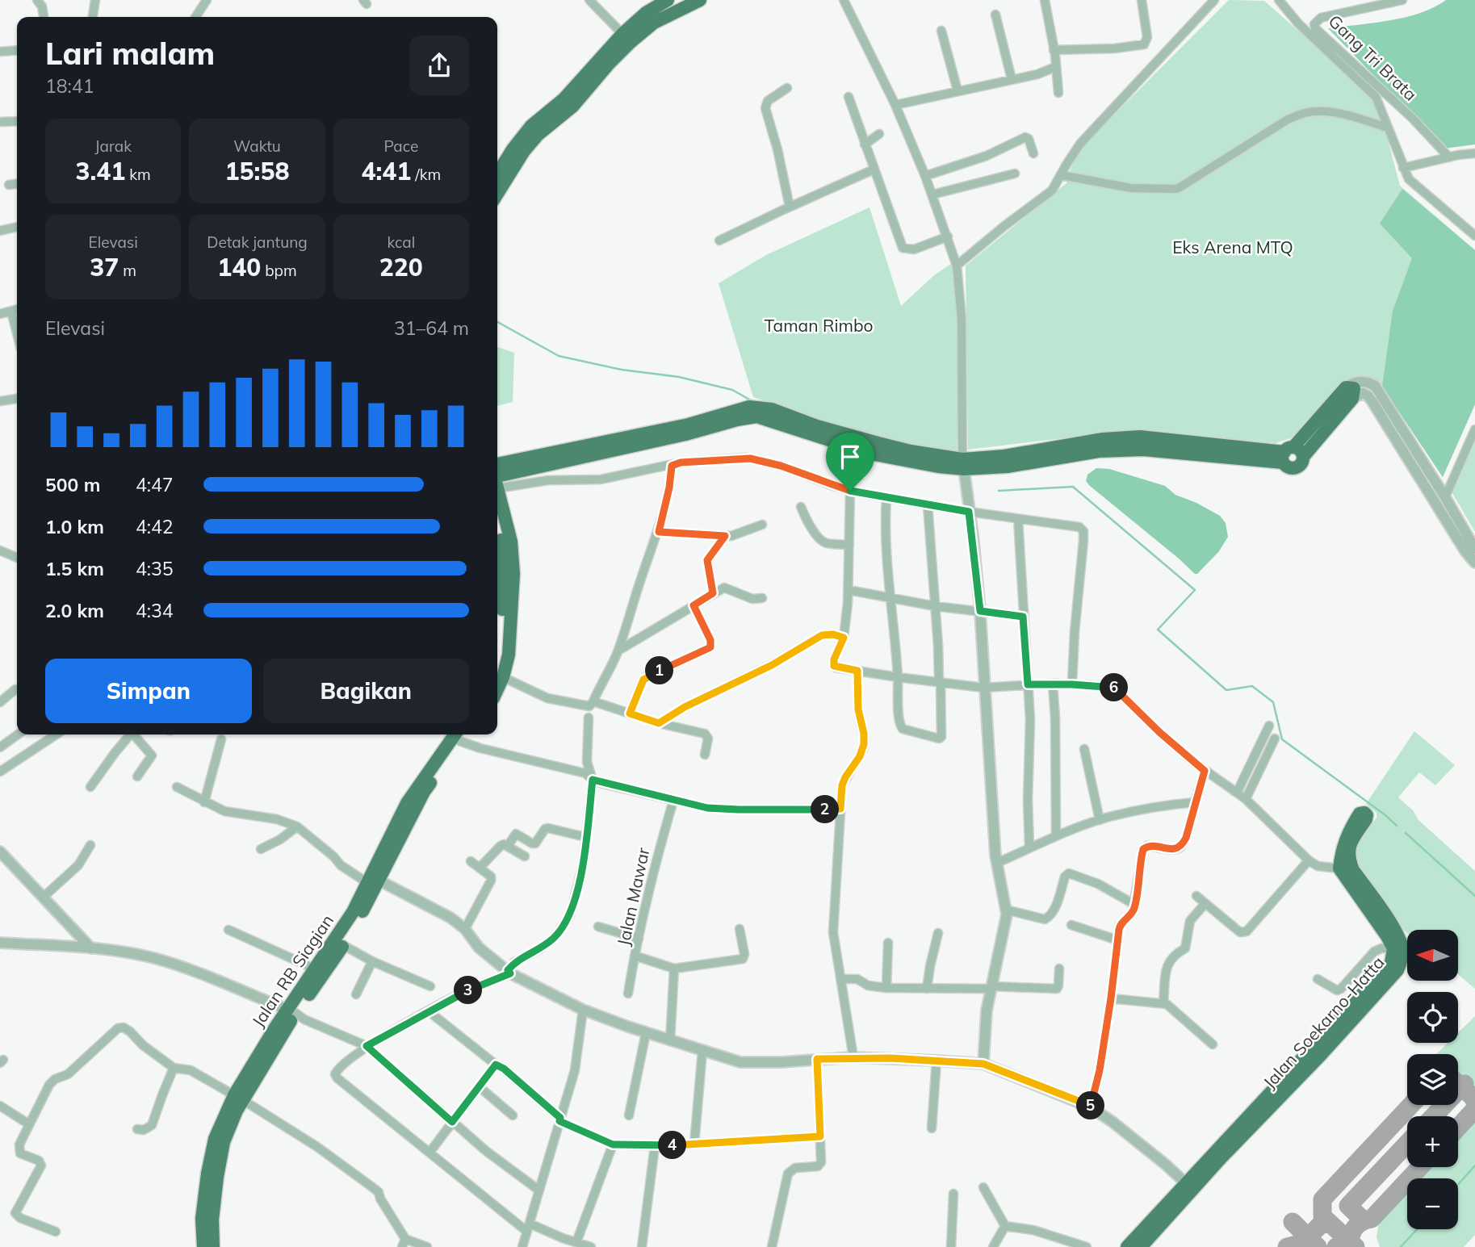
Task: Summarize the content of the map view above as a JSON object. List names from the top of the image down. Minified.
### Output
{"streets":{"highway":["Jalan RB Siagian","Jalan Soekarno-Hatta"],"street":["Gang Tri Brata","Jalan Mawar"]},"parks":["Eks Arena MTQ","Taman Rimbo"],"north":"left","page":{"heading":["Lari malam","18:41"],"stats":[["Jarak","3.41 km"],["Waktu","15:58"],["Pace","4:41 /km"],["Elevasi","37 m"],["Detak jantung","140 bpm"],["kcal","220"]],"chart":["Elevasi","31–64 m"],"list":[{"name":"500 m","note":"4:47"},{"name":"1.0 km","note":"4:42"},{"name":"1.5 km","note":"4:35"},{"name":"2.0 km","note":"4:34"}],"buttons":["Simpan","Bagikan"],"pins":["1","6","2","3","5","4"],"map_buttons":["+","−"]}}
